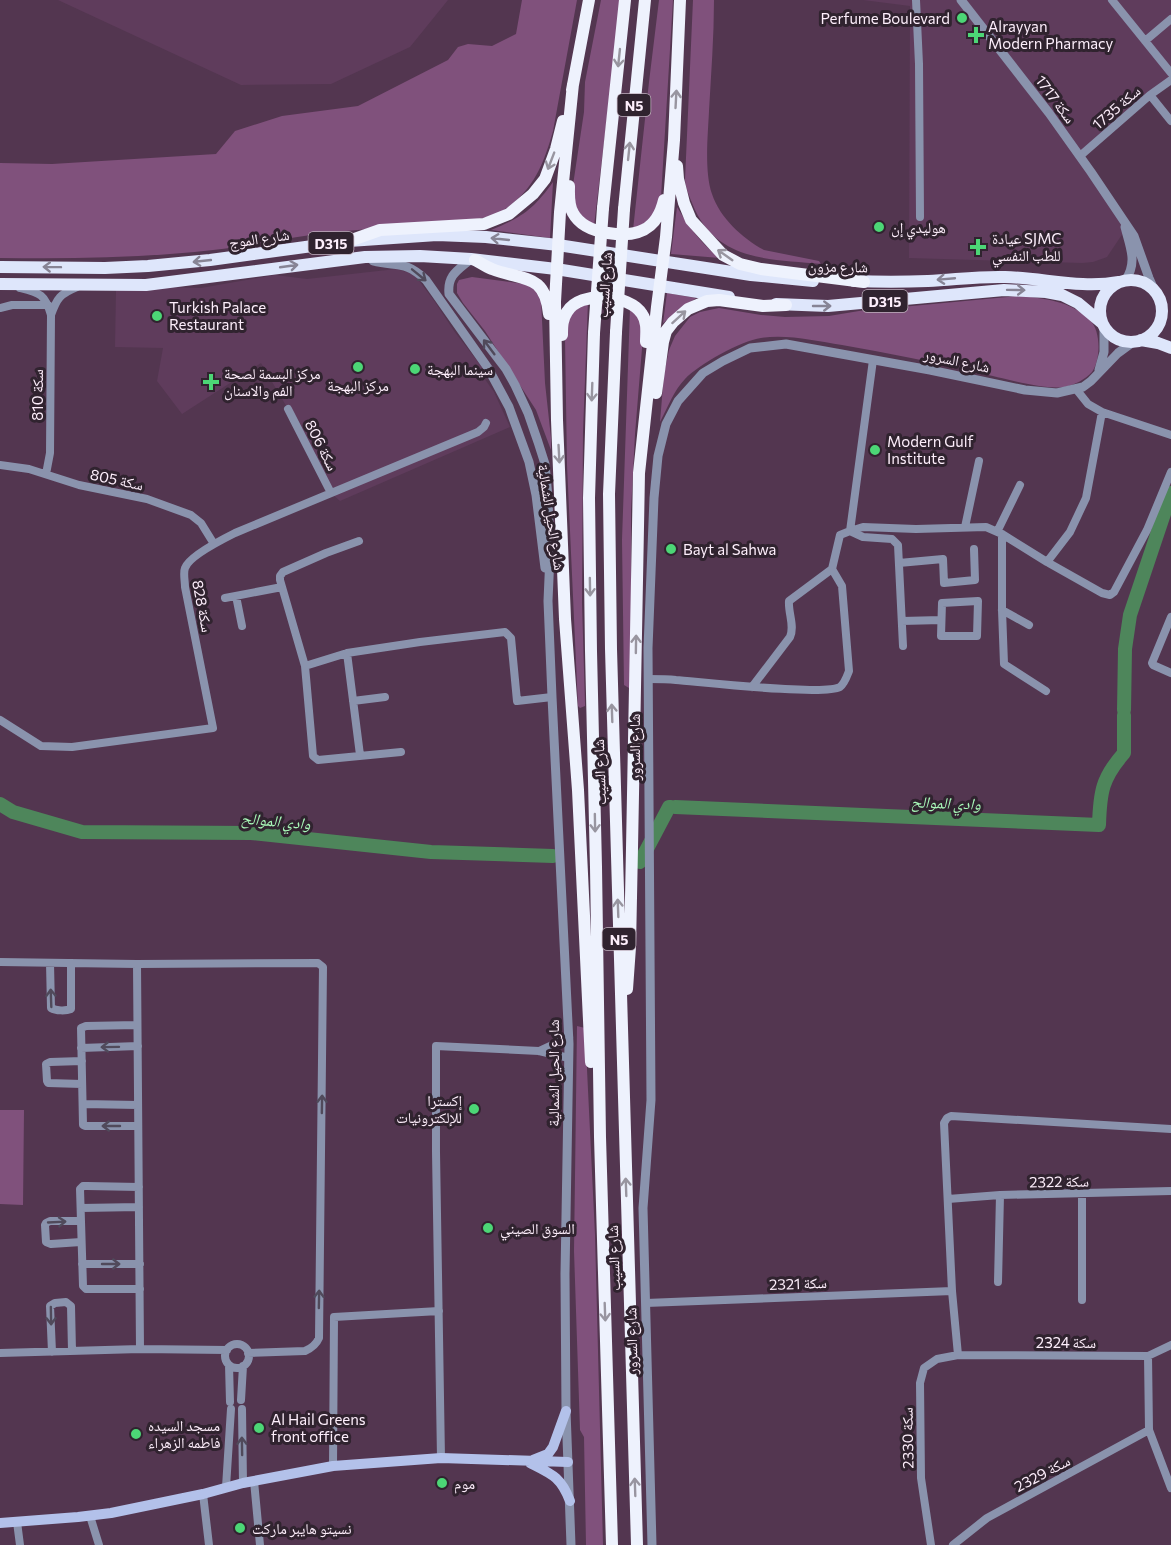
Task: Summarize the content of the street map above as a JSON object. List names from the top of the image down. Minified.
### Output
{"streets":{"highway":["N5","شارع السيب"],"main road":["شارع الموج","D315","شارع مزون"],"street":["سكة 1717","سكة 1735","شارع السرور","سكة 810","سكة 806","سكة 805","شارع الحيل الشمالية","سكة 828","سكة 2322","سكة 2321","سكة 2324","سكة 2330","سكة 2329"]},"crossings":[["سكة 1717","سكة 1735"],["سكة 1717","D315"],["سكة 1717","شارع مزون"],["سكة 1717","شارع السرور"],["شارع الموج","شارع مزون"],["D315","شارع مزون"],["D315","شارع السرور"],["D315","شارع الحيل الشمالية"],["شارع مزون","شارع السرور"],["شارع السرور","سكة 2321"],["سكة 810","سكة 805"],["سكة 806","سكة 828"],["سكة 805","سكة 828"],["سكة 2324","سكة 2330"]],"water":["وادي الموالح"],"places":{"other":["Perfume Boulevard","هوليدي إن","Turkish Palace Restaurant","مركز البهجة","سينما البهجة","Modern Gulf Institute","Bayt al Sahwa","إكسترا للإلكترونيات","السوق الصيني","Al Hail Greens front office","مسجد السيده فاطمه الزهراء","موم","نسيتو هايبر ماركت"],"health":["Alrayyan Modern Pharmacy","عيادة SJMC للطب النفسي","مركز البسمة لصحة الفم والاسنان"]}}
